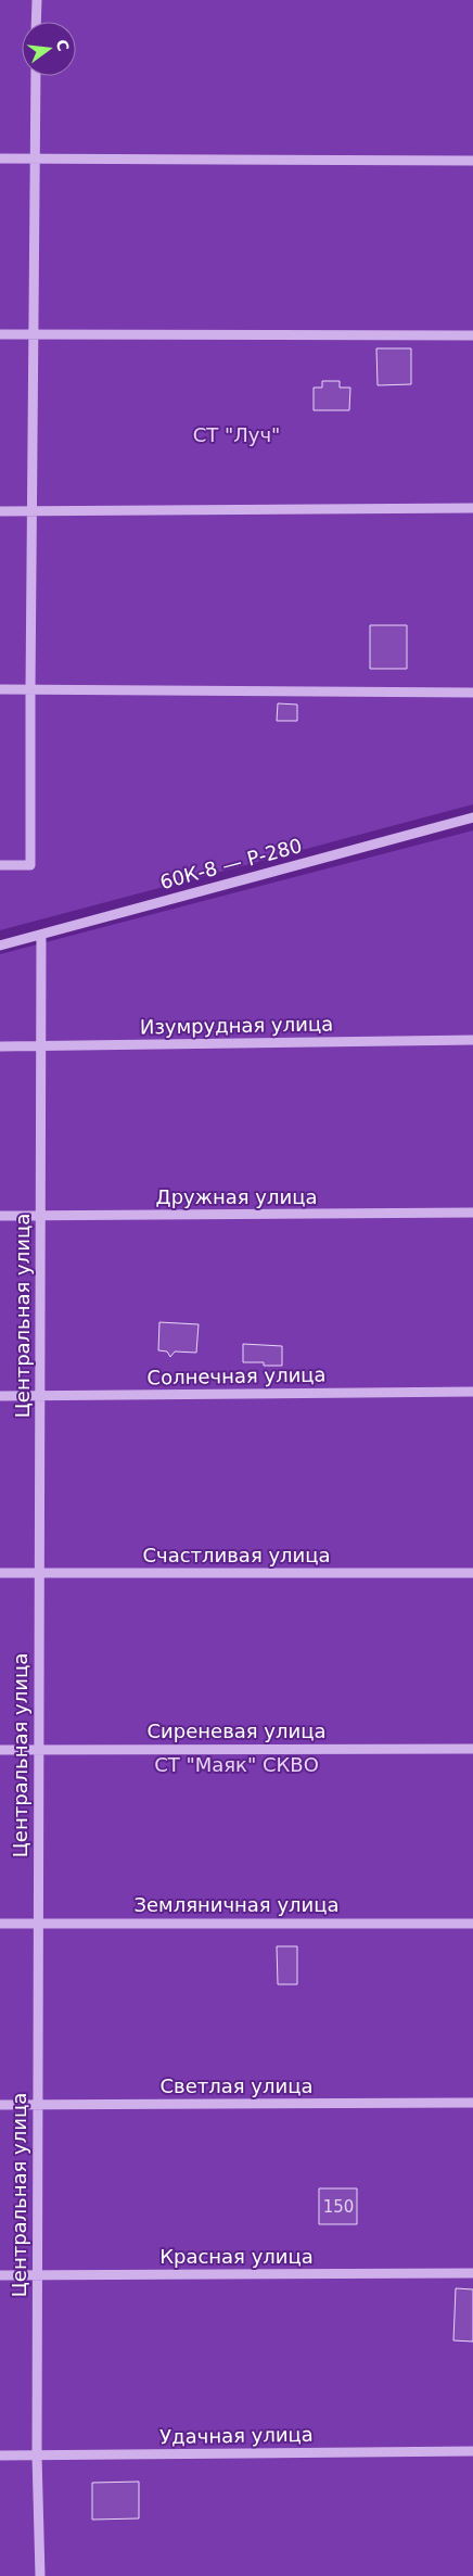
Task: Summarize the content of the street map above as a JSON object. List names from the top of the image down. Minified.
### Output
{"streets":{"street":["60К-8 — Р-280","Изумрудная улица","Дружная улица","Центральная улица","Солнечная улица","Счастливая улица","Сиреневая улица","Земляничная улица","Светлая улица","Красная улица","Удачная улица"]},"crossings":[["60К-8 — Р-280","Центральная улица"],["Изумрудная улица","Центральная улица"],["Дружная улица","Центральная улица"],["Центральная улица","Солнечная улица"],["Центральная улица","Счастливая улица"],["Центральная улица","Сиреневая улица"],["Центральная улица","Земляничная улица"],["Центральная улица","Светлая улица"],["Центральная улица","Красная улица"],["Центральная улица","Удачная улица"]],"parks":["СТ \"Луч\"","СТ \"Маяк\" СКВО"],"house_numbers":["150"],"north":"right"}
